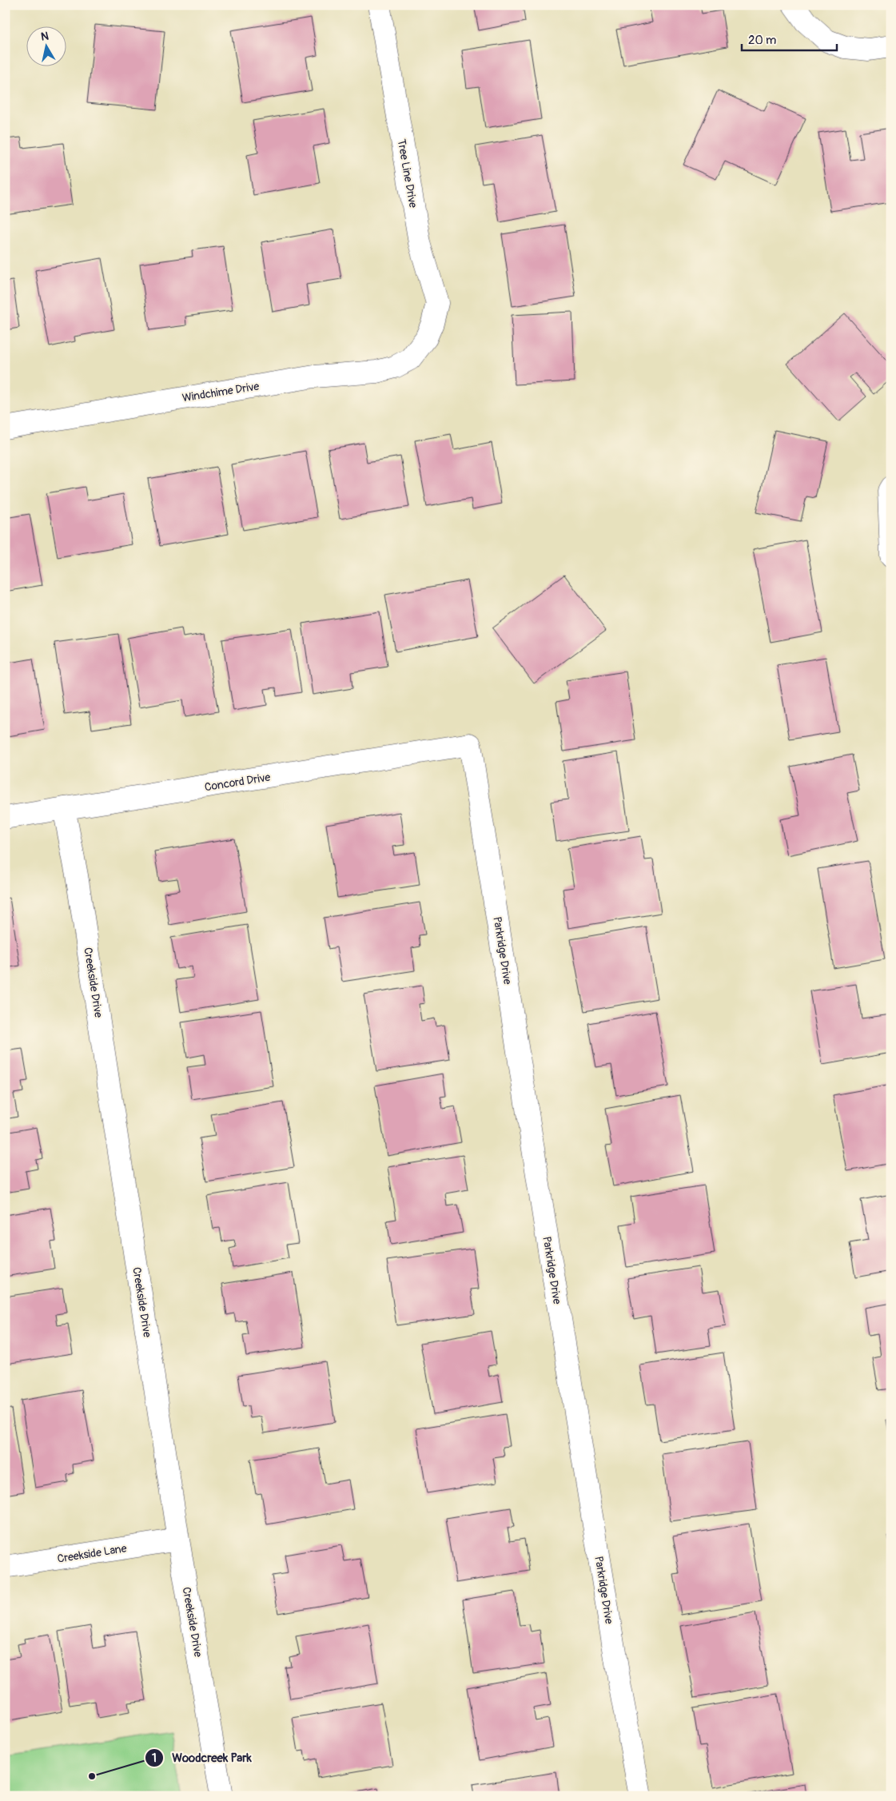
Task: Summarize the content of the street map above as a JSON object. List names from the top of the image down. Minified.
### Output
{"streets":{"street":["Tree Line Drive","Windchime Drive","Concord Drive","Parkridge Drive","Creekside Drive","Creekside Lane"]},"crossings":[["Tree Line Drive","Windchime Drive"],["Concord Drive","Parkridge Drive"],["Concord Drive","Creekside Drive"],["Creekside Drive","Creekside Lane"]],"places":["Woodcreek Park"],"scale_bar":"20 m","north":"top"}
